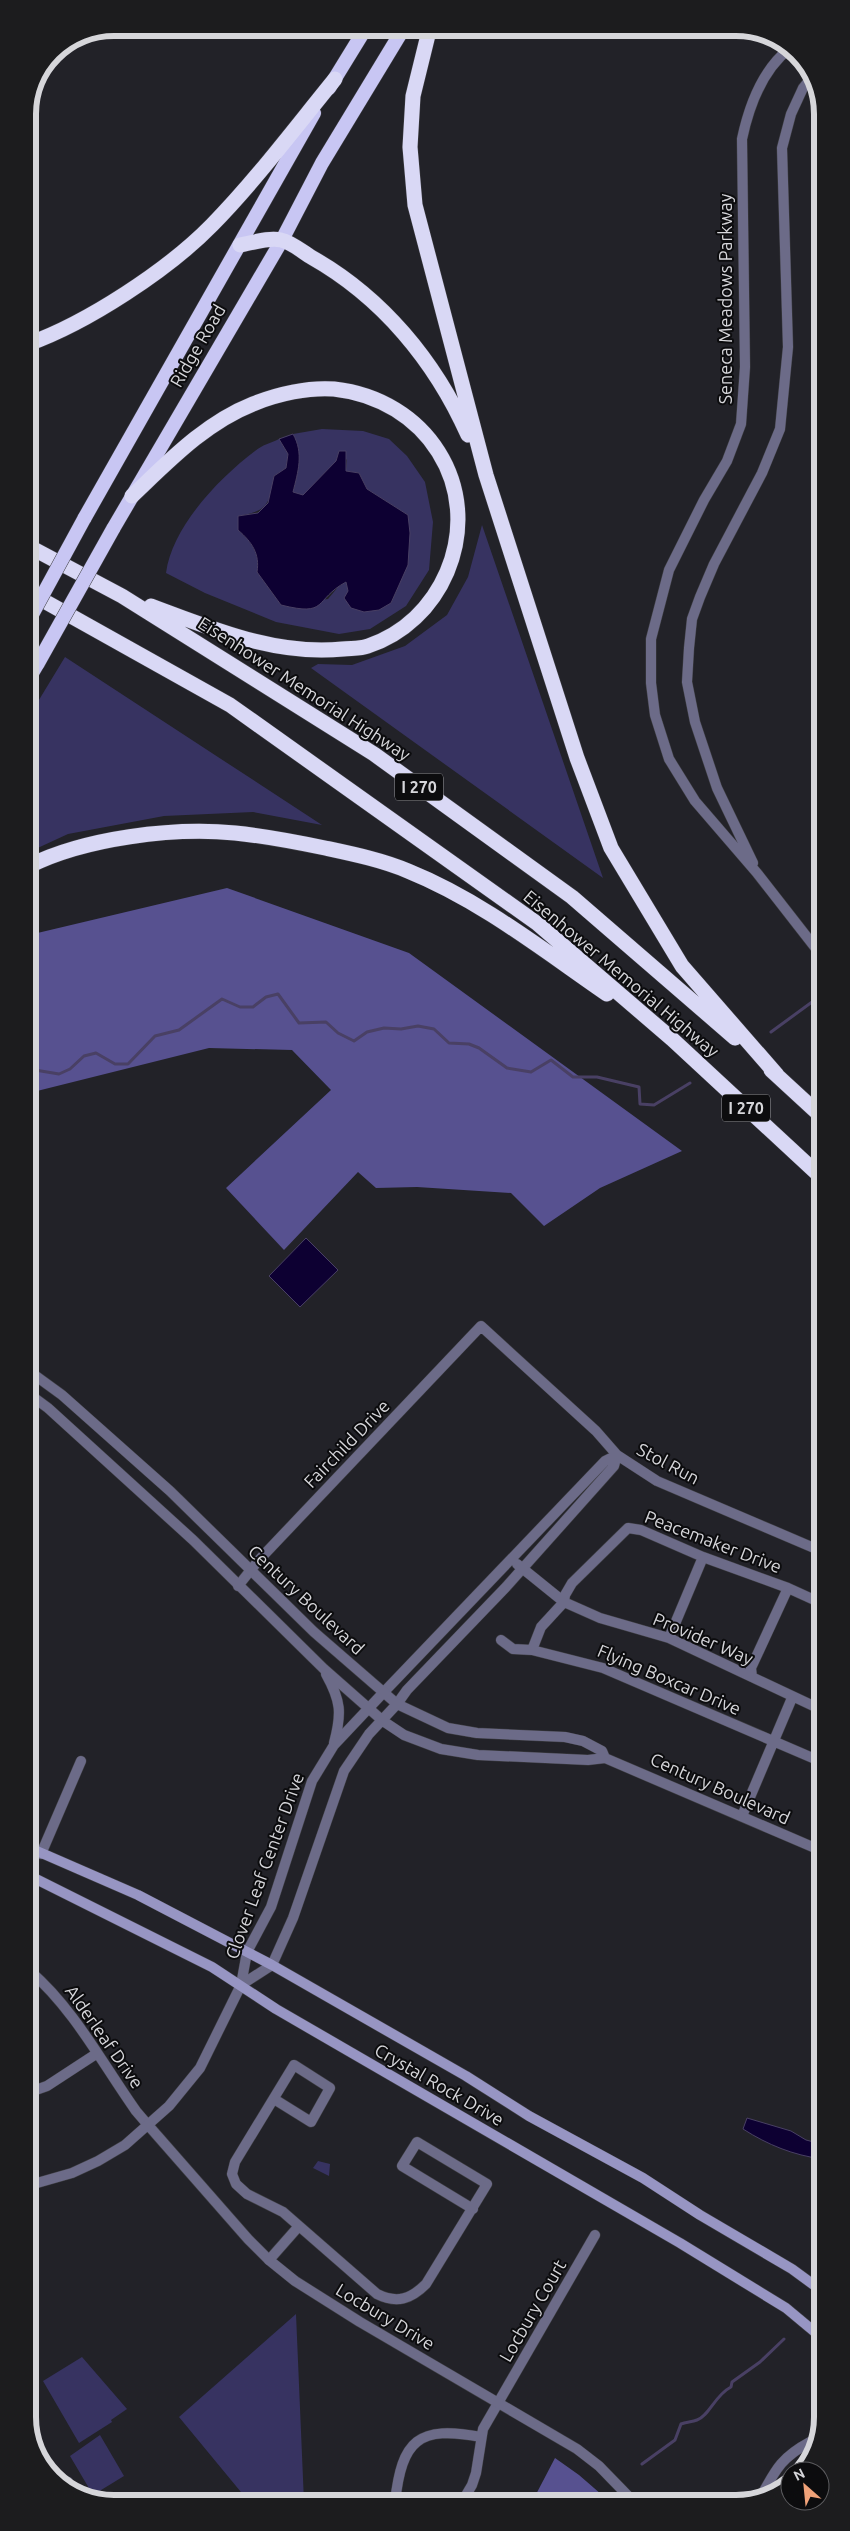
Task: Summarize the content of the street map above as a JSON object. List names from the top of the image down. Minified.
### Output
{"streets":{"highway":["Ridge Road","Eisenhower Memorial Highway","I 270"],"main road":["Crystal Rock Drive"],"street":["Seneca Meadows Parkway","Fairchild Drive","Stol Run","Peacemaker Drive","Century Boulevard","Provider Way","Flying Boxcar Drive","Clover Leaf Center Drive","Alderleaf Drive","Locbury Court","Locbury Drive"]},"crossings":[["Fairchild Drive","Stol Run"],["Fairchild Drive","Century Boulevard"],["Stol Run","Clover Leaf Center Drive"],["Peacemaker Drive","Provider Way"],["Peacemaker Drive","Flying Boxcar Drive"],["Century Boulevard","Clover Leaf Center Drive"],["Provider Way","Clover Leaf Center Drive"],["Clover Leaf Center Drive","Crystal Rock Drive"],["Alderleaf Drive","Locbury Drive"],["Locbury Court","Locbury Drive"]],"north":"top left"}
